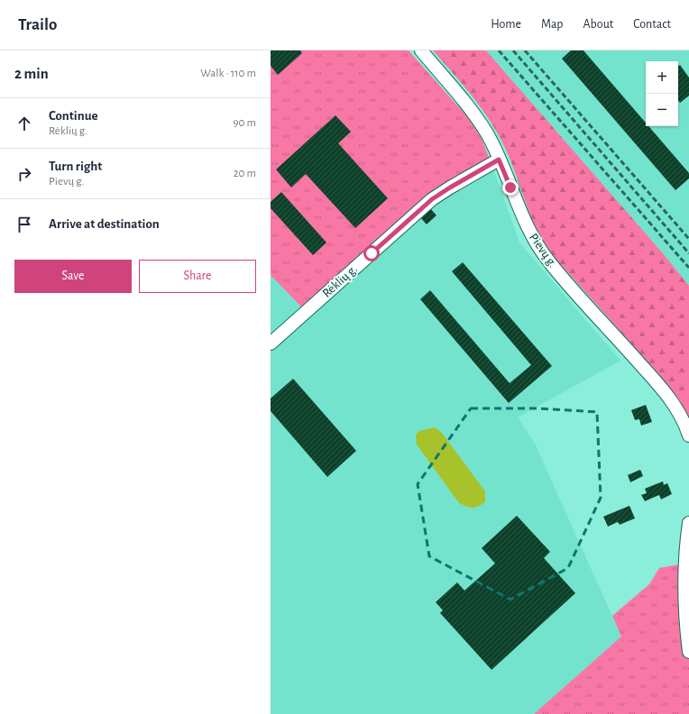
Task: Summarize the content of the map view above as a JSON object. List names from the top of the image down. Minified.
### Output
{"streets":{"street":["Pievų g.","Rėklių g."]},"crossings":[["Pievų g.","Rėklių g."]],"page":{"header":"Trailo","nav":["Home","Map","About","Contact"],"heading":["2 min","Walk · 110 m"],"map_buttons":["+","−"],"list":[["Continue","Rėklių g.","90 m"],["Turn right","Pievų g.","20 m"],"Arrive at destination"],"buttons":["Save","Share"]}}
